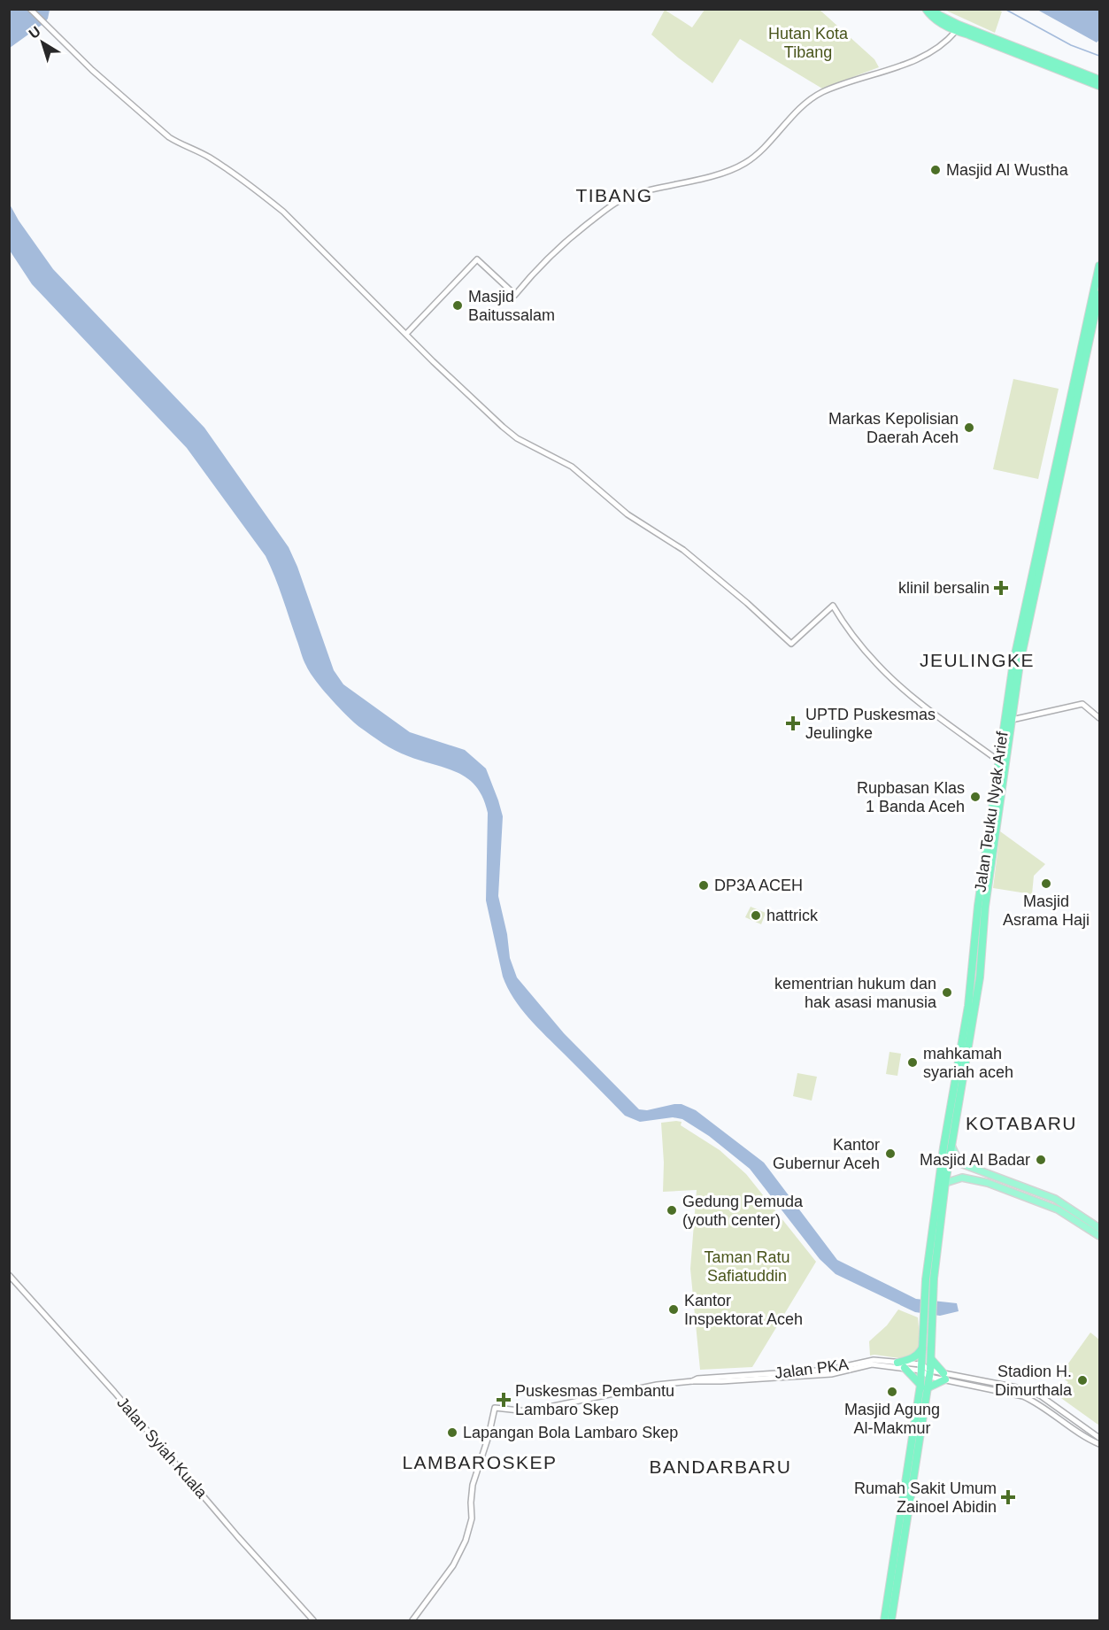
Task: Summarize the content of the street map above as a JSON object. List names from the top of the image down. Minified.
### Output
{"streets":{"highway":["Jalan Teuku Nyak Arief"],"street":["Jalan PKA","Jalan Syiah Kuala"]},"crossings":[["Jalan Teuku Nyak Arief","Jalan PKA"]],"districts":["TIBANG","JEULINGKE","KOTABARU","LAMBAROSKEP","BANDARBARU"],"parks":["Hutan Kota Tibang","Taman Ratu Safiatuddin"],"places":{"other":["Masjid Al Wustha","Masjid Baitussalam","Markas Kepolisian Daerah Aceh","Rupbasan Klas 1 Banda Aceh","Masjid Asrama Haji","DP3A ACEH","hattrick","kementrian hukum dan hak asasi manusia","mahkamah syariah aceh","Kantor Gubernur Aceh","Masjid Al Badar","Gedung Pemuda (youth center)","Kantor Inspektorat Aceh","Stadion H. Dimurthala","Masjid Agung Al-Makmur","Lapangan Bola Lambaro Skep"],"health":["klinil bersalin","UPTD Puskesmas Jeulingke","Puskesmas Pembantu Lambaro Skep","Rumah Sakit Umum Zainoel Abidin"]},"north":"top left"}
